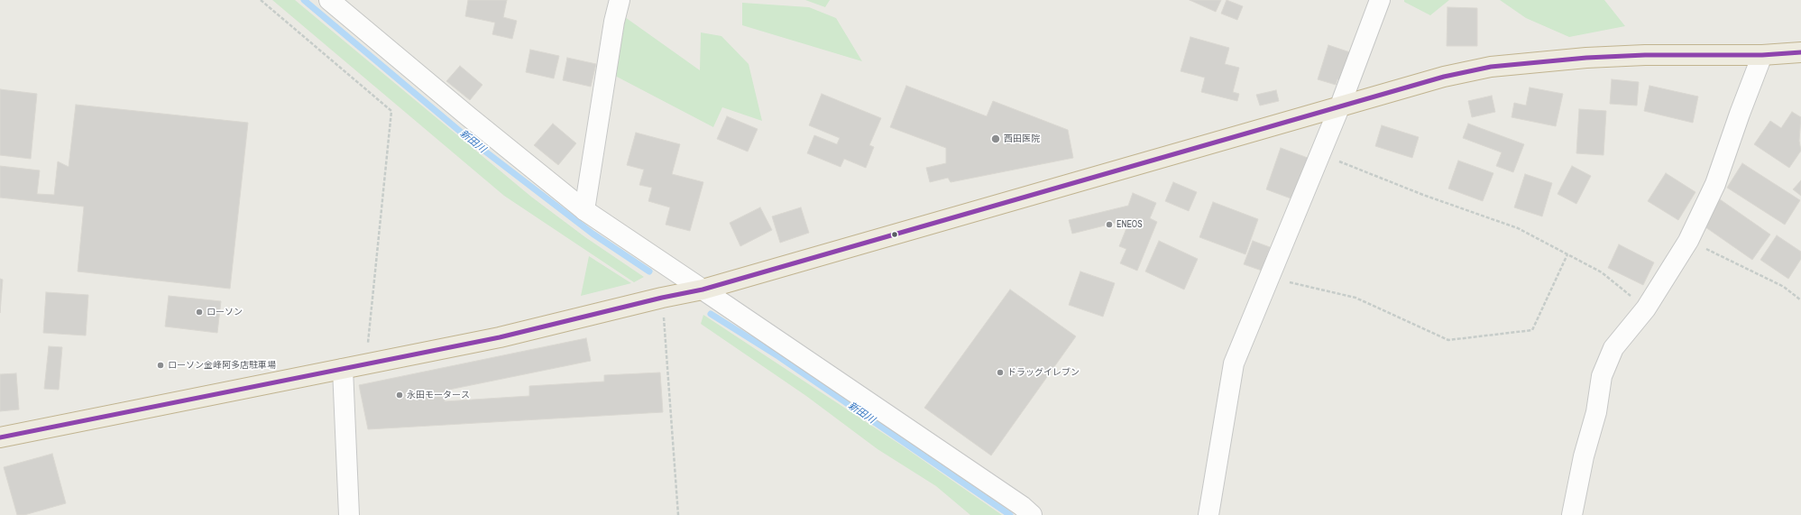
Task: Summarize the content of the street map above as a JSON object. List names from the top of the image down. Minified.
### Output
{"water":["新田川"],"places":["西田医院","ENEOS","ローソン","ローソン金峰阿多店駐車場","ドラッグイレブン","永田モータース"]}
